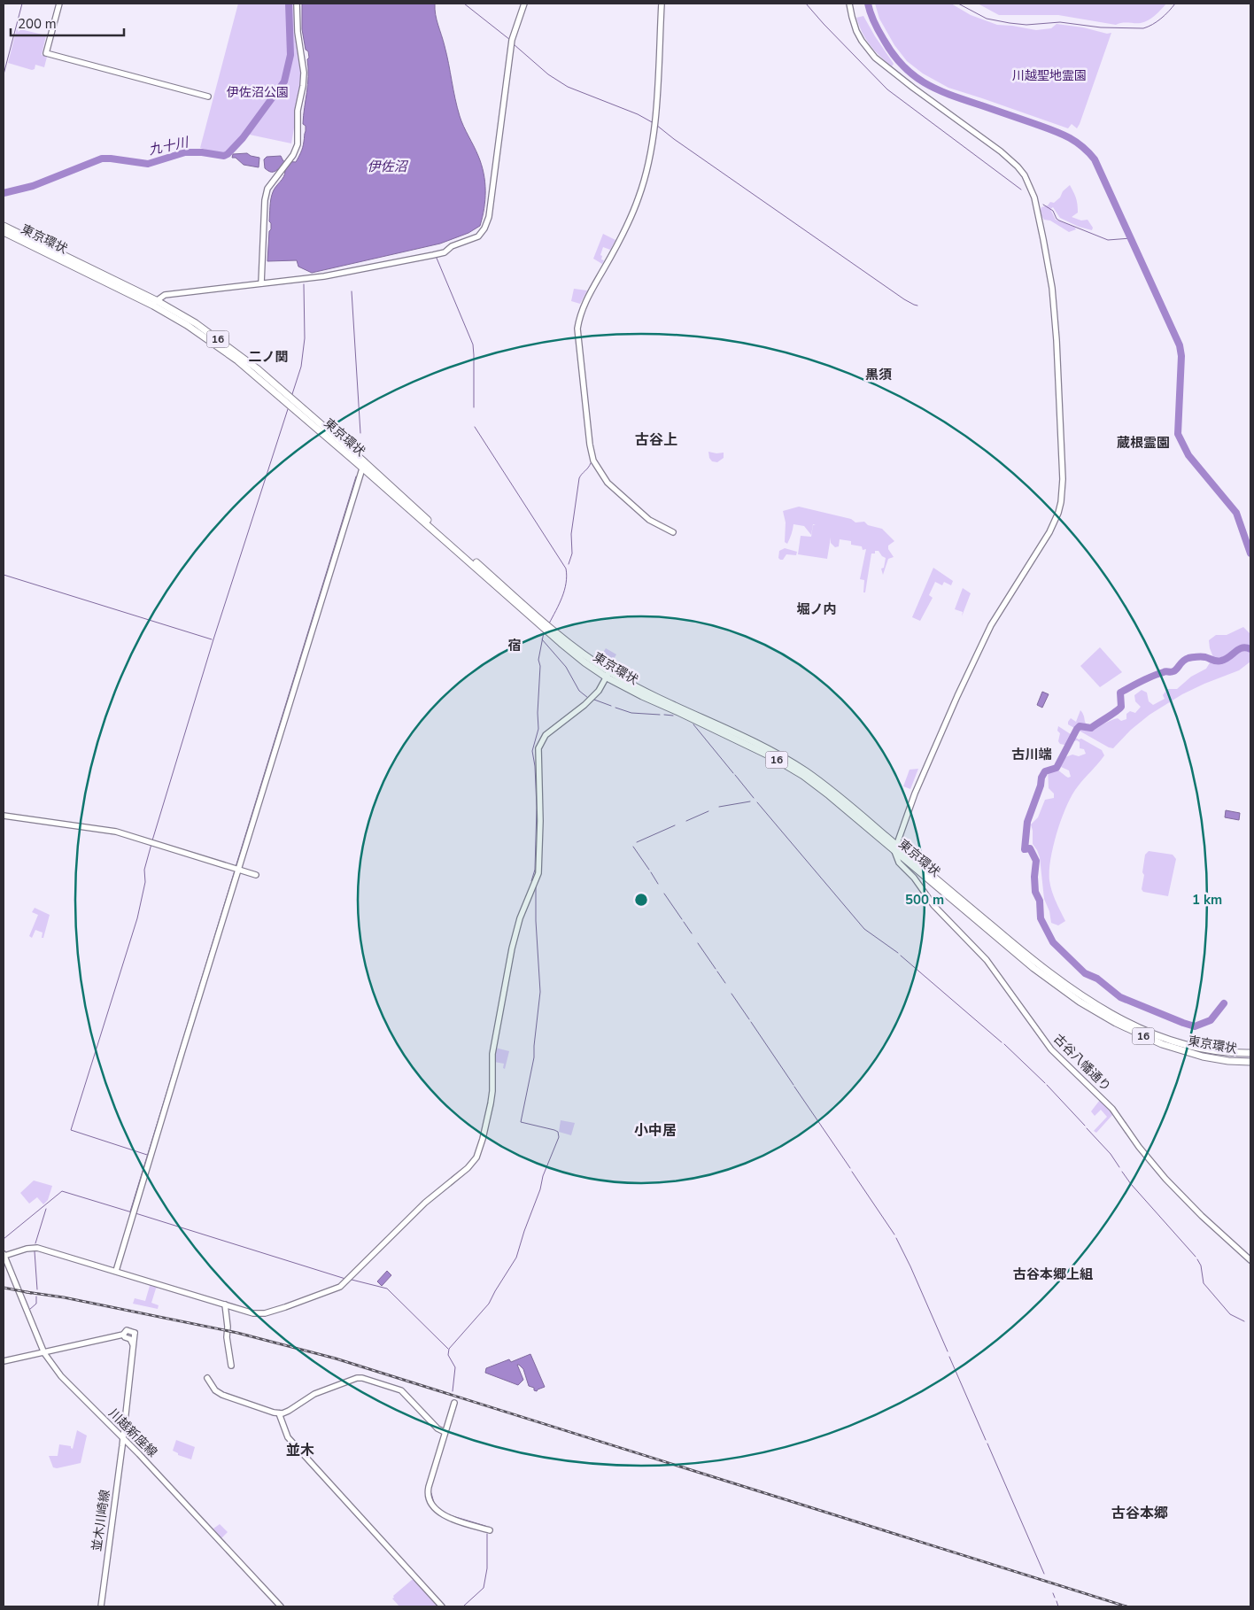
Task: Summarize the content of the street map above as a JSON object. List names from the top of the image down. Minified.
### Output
{"streets":{"highway":["東京環状","16"],"street":["古谷八幡通り","川越新座線","並木川崎線"]},"crossings":[["東京環状","古谷八幡通り"],["川越新座線","並木川崎線"]],"districts":["二ノ関","黒須","古谷上","蔵根霊園","堀ノ内","宿","古川端","小中居","古谷本郷上組","並木","古谷本郷"],"water":["九十川","伊佐沼"],"parks":["川越聖地霊園","伊佐沼公園"],"scale_bar":"200 m","rings":["500 m","1 km"]}
